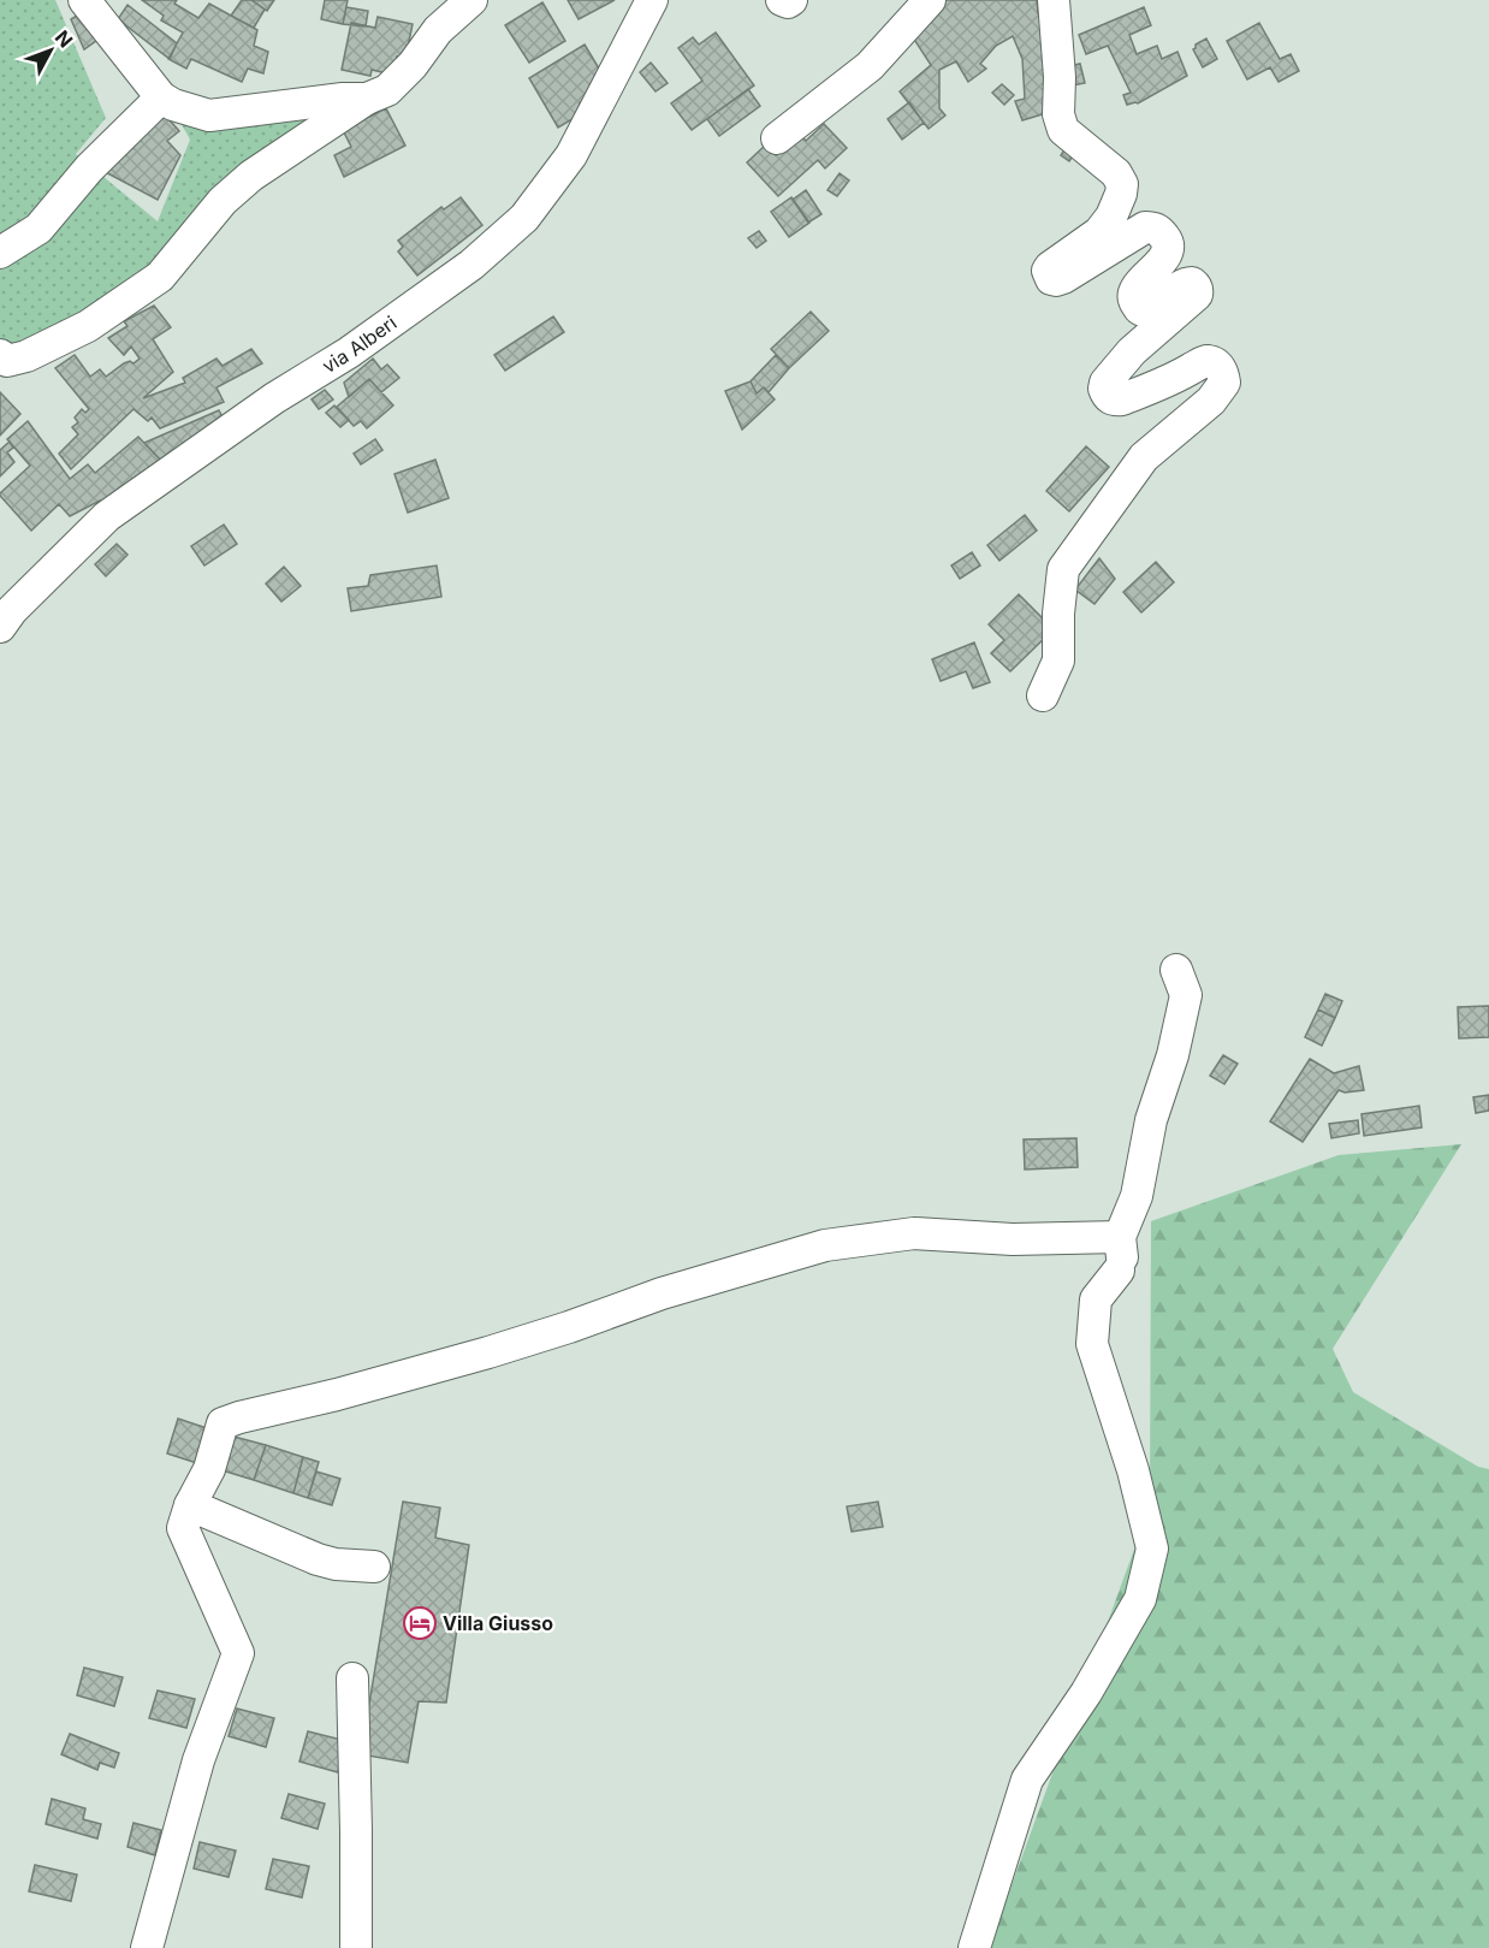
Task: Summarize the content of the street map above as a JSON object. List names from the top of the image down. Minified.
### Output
{"streets":{"street":["via Alberi"]},"places":{"hotel":["Villa Giusso"]},"north":"top right"}
